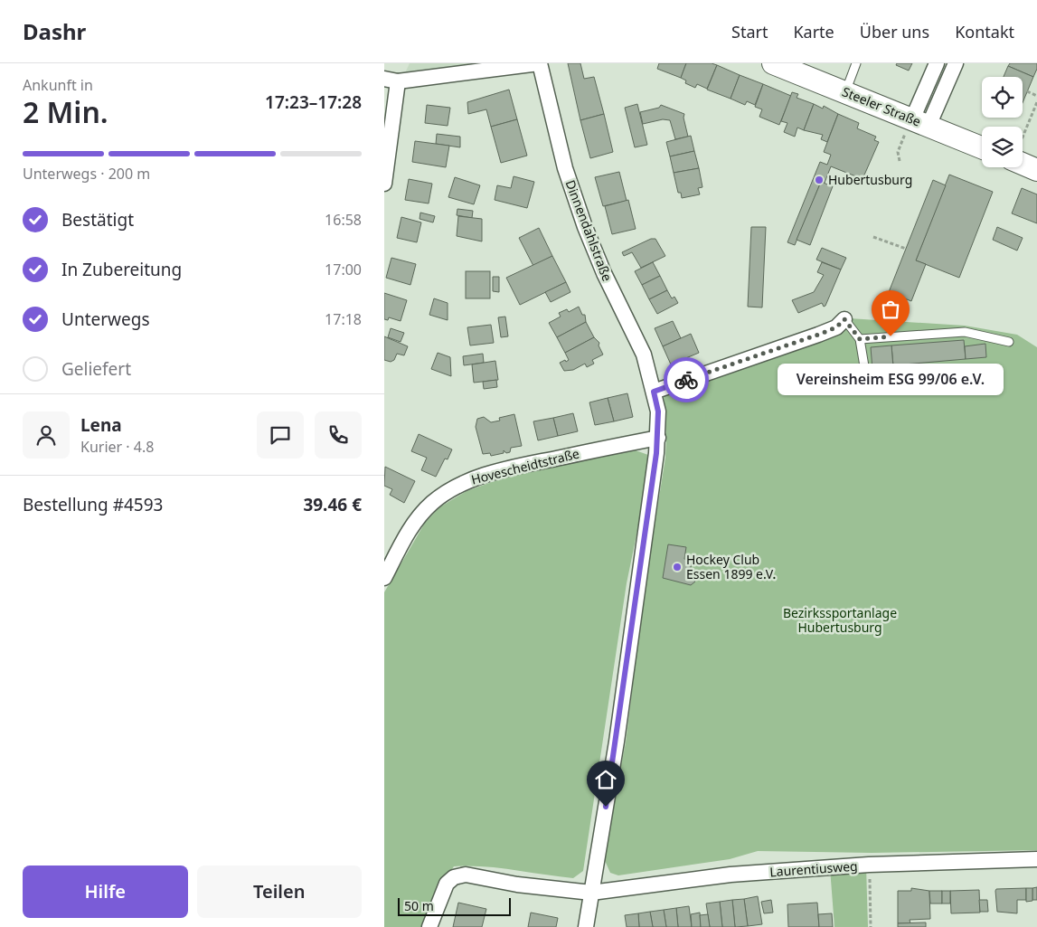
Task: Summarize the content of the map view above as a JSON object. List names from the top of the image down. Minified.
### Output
{"streets":{"main road":["Steeler Straße"],"street":["Dinnendahlstraße","Hovescheidtstraße","Laurentiusweg"]},"crossings":[["Dinnendahlstraße","Hovescheidtstraße"],["Dinnendahlstraße","Laurentiusweg"]],"parks":["Bezirkssportanlage Hubertusburg"],"places":["Hubertusburg","Vereinsheim ESG 99/06 e.V.","Hockey Club Essen 1899 e.V."],"scale_bar":"50 m","page":{"header":"Dashr","nav":["Start","Karte","Über uns","Kontakt"],"heading":["2 Min.","Ankunft in","17:23–17:28"],"panel":["Lena","Kurier · 4.8","Bestellung #4593","39.46 €"],"bar":"Unterwegs · 200 m","list":[["Bestätigt","16:58"],["In Zubereitung","17:00"],["Unterwegs","17:18"],"Geliefert"],"bubble":"Vereinsheim ESG 99/06 e.V.","buttons":["Hilfe","Teilen"],"scale":"50 m"}}
